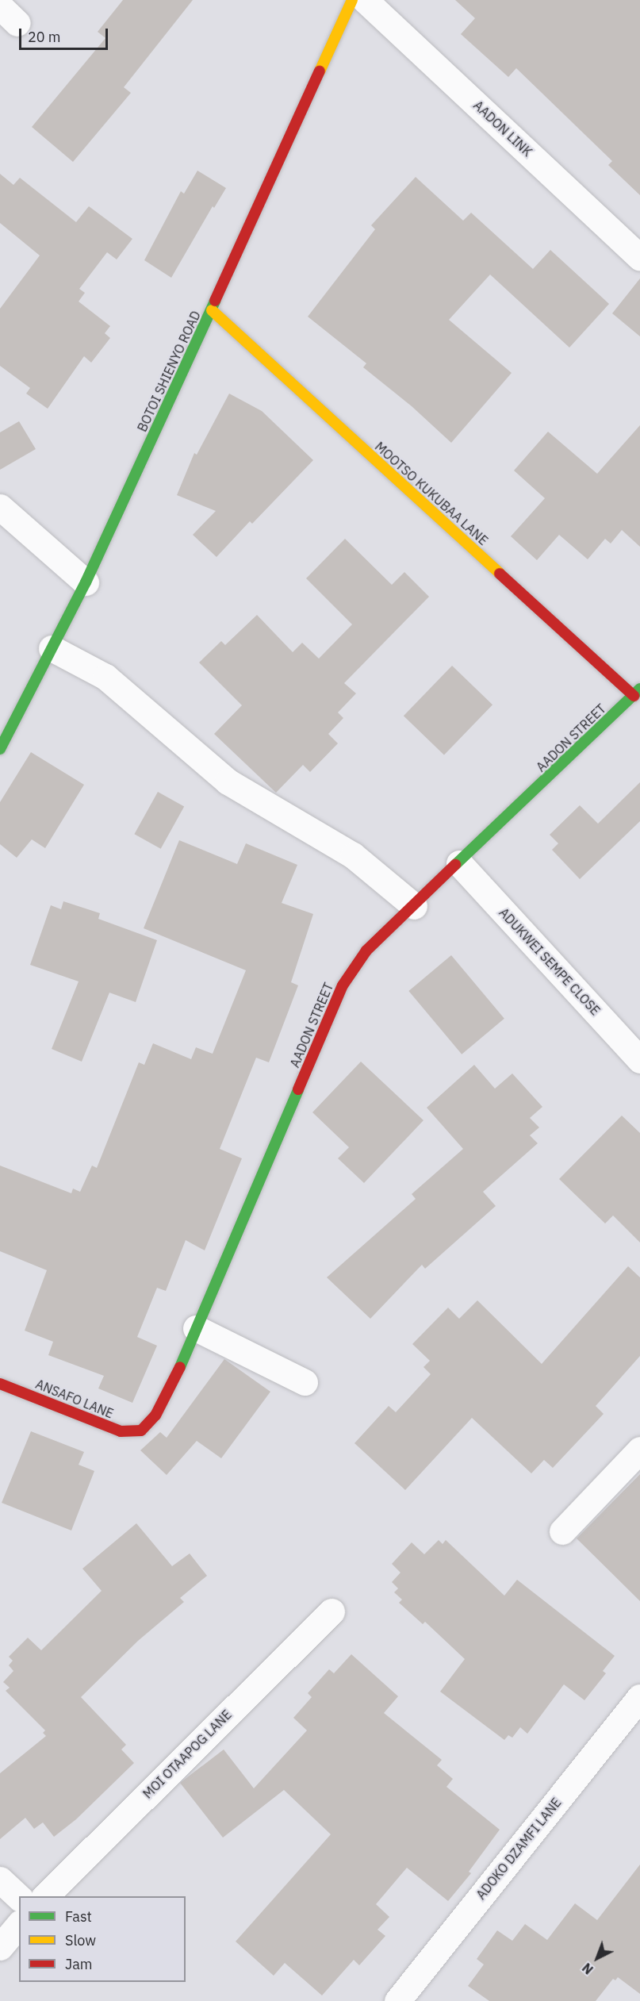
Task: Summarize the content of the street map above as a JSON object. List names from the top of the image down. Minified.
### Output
{"streets":{"street":["AADON LINK","BOTOI SHIENYO ROAD","MOOTSO KUKUBAA LANE","AADON STREET","ADUKWEI SEMPE CLOSE","ANSAFO LANE","MOI OTAAPOG LANE","ADOKO DZAMFI LANE"]},"crossings":[["BOTOI SHIENYO ROAD","MOOTSO KUKUBAA LANE"],["MOOTSO KUKUBAA LANE","AADON STREET"],["AADON STREET","ADUKWEI SEMPE CLOSE"],["AADON STREET","ANSAFO LANE"]],"legend":["Fast","Slow","Jam"],"scale_bar":"20 m","north":"bottom left"}
